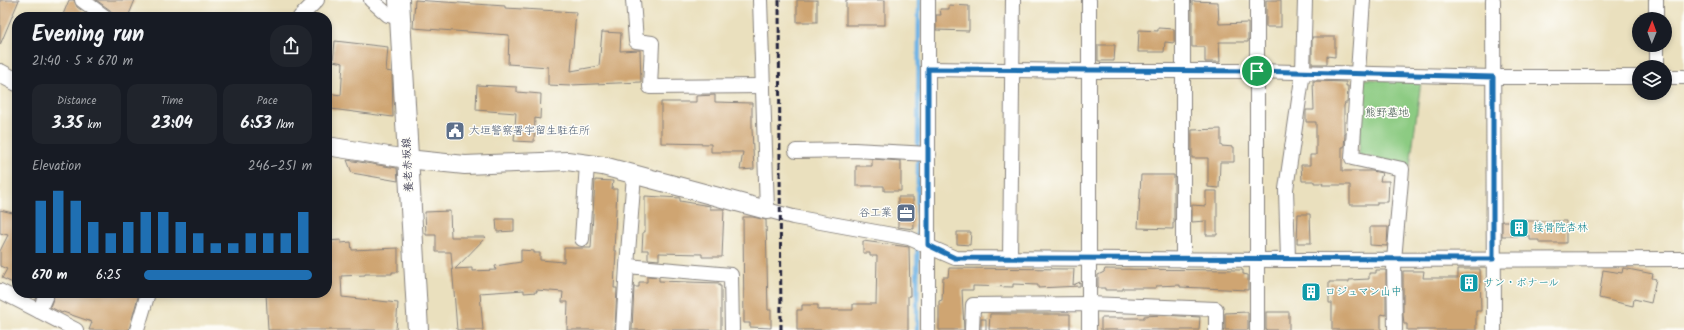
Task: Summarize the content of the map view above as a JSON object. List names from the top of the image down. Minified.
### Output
{"streets":{"main road":["養老赤坂線"]},"parks":["熊野墓地"],"places":{"public building":["大垣警察署宇留生駐在所"],"office":["谷工業"],"building":["接骨院杏林","サン・ボナール","ロジュマン山中"]},"north":"top","page":{"heading":["Evening run","21:40 · 5 × 670 m"],"stats":[["Distance","3.35 km"],["Time","23:04"],["Pace","6:53 /km"]],"chart":["Elevation","246–251 m"],"list":[{"name":"670 m","note":"6:25"}]}}
